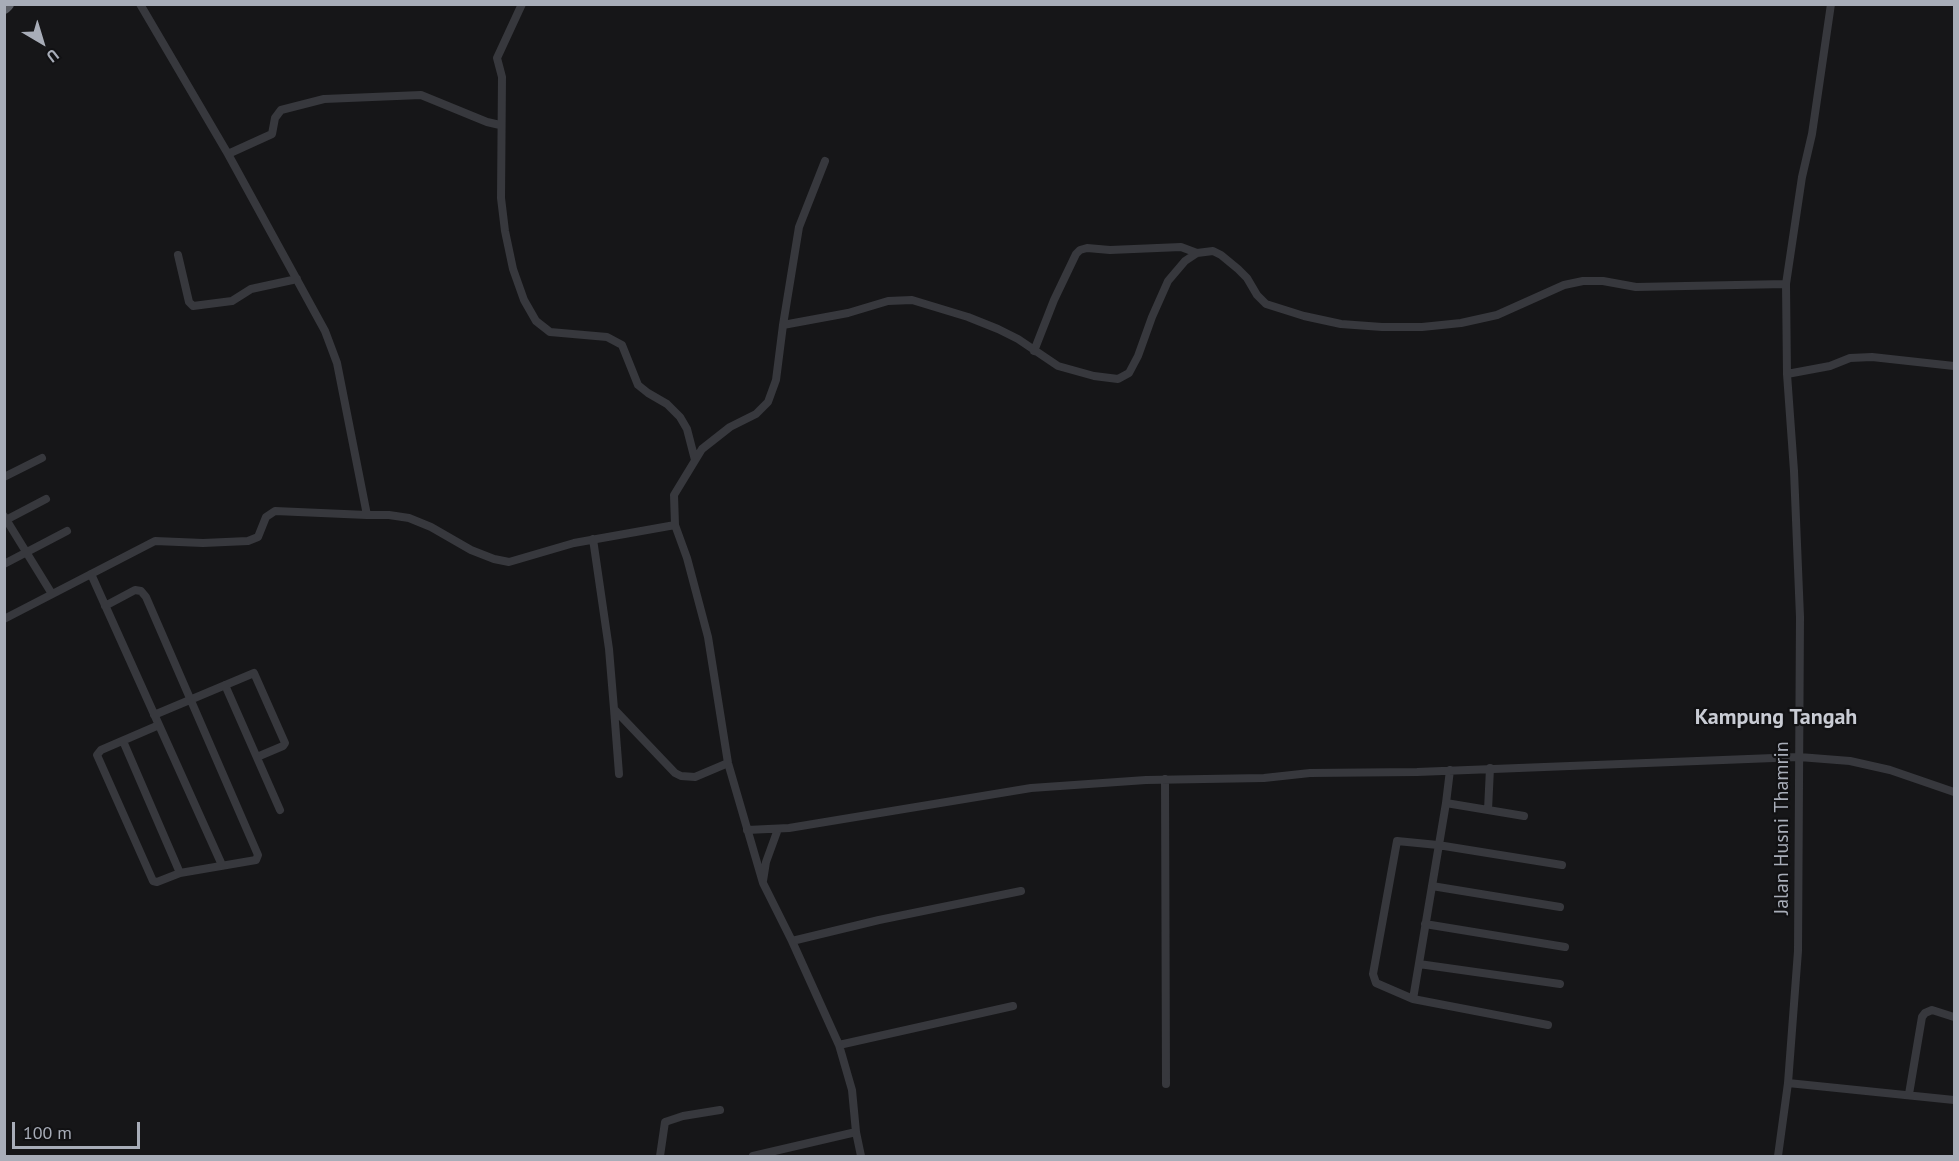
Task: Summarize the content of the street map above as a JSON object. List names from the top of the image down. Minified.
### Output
{"streets":{"street":["Jalan Husni Thamrin"]},"districts":["Kampung Tangah"],"scale_bar":"100 m","north":"bottom right"}
